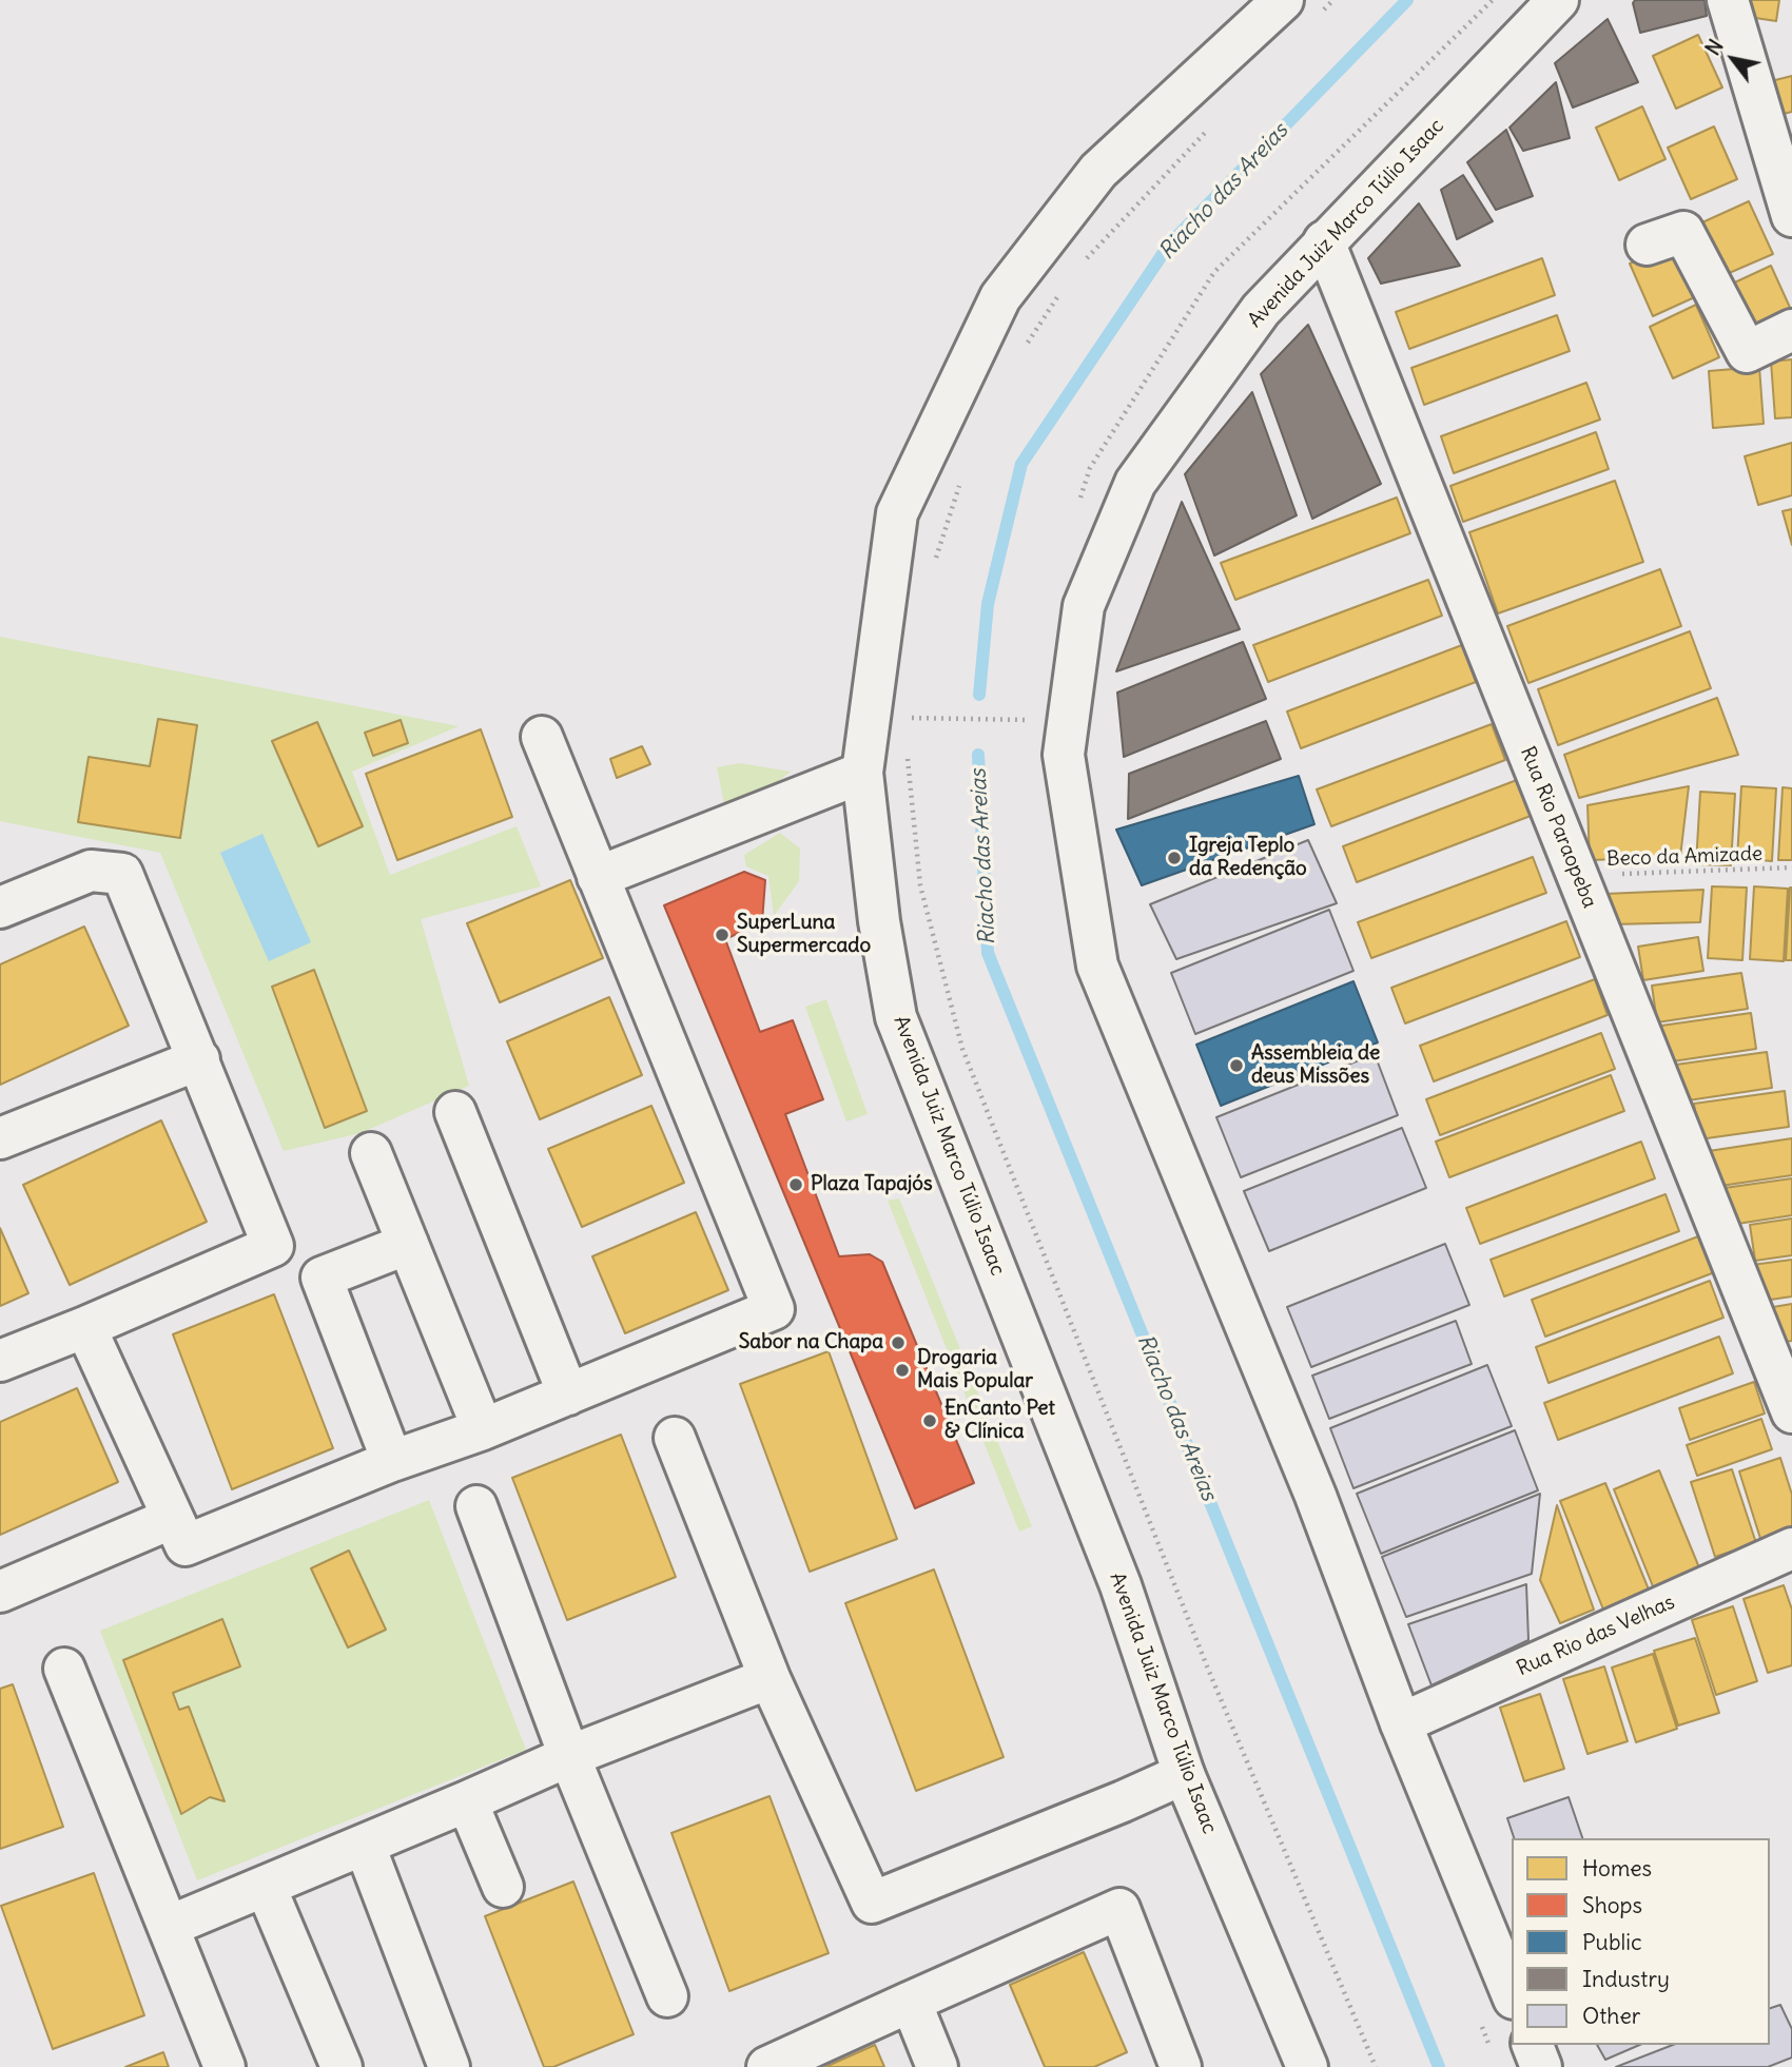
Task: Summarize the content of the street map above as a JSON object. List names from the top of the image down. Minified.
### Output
{"streets":{"main road":["Avenida Juiz Marco Túlio Isaac","Rua Rio Paraopeba","Rua Rio das Velhas"],"path":["Beco da Amizade"]},"crossings":[["Avenida Juiz Marco Túlio Isaac","Rua Rio Paraopeba"],["Avenida Juiz Marco Túlio Isaac","Rua Rio das Velhas"],["Rua Rio Paraopeba","Beco da Amizade"]],"water":["Riacho das Areias"],"places":["Igreja Teplo da Redenção","SuperLuna Supermercado","Assembleia de deus Missões","Plaza Tapajós","Sabor na Chapa","Drogaria Mais Popular","EnCanto Pet & Clínica"],"legend":["Homes","Shops","Public","Industry","Other"],"north":"top left"}
